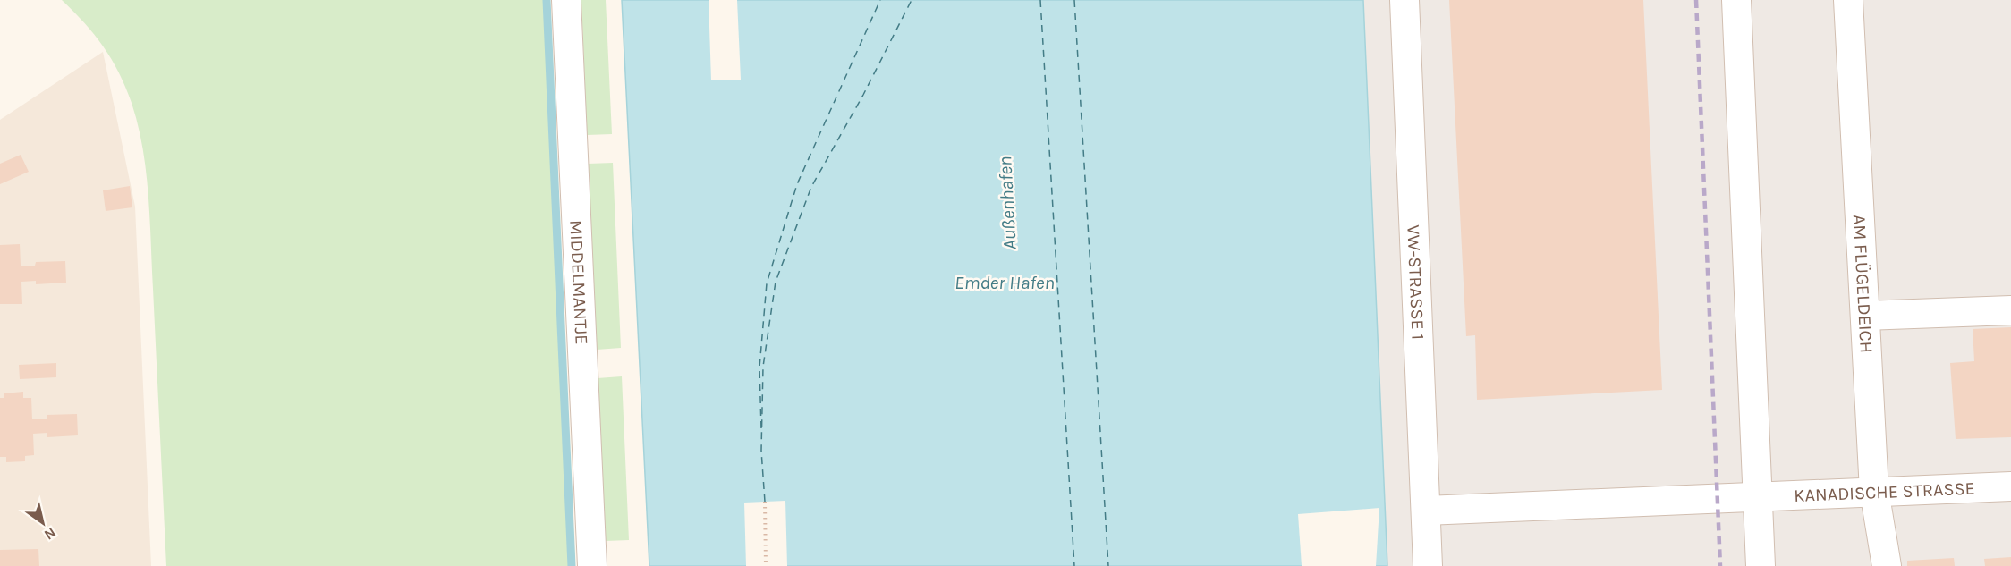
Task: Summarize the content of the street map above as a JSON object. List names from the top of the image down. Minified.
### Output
{"streets":{"street":["MIDDELMANTJE","VW-STRASSE 1","AM FLÜGELDEICH","KANADISCHE STRASSE"]},"crossings":[["VW-STRASSE 1","KANADISCHE STRASSE"],["AM FLÜGELDEICH","KANADISCHE STRASSE"]],"water":["Außenhafen","Emder Hafen"],"north":"bottom right"}
